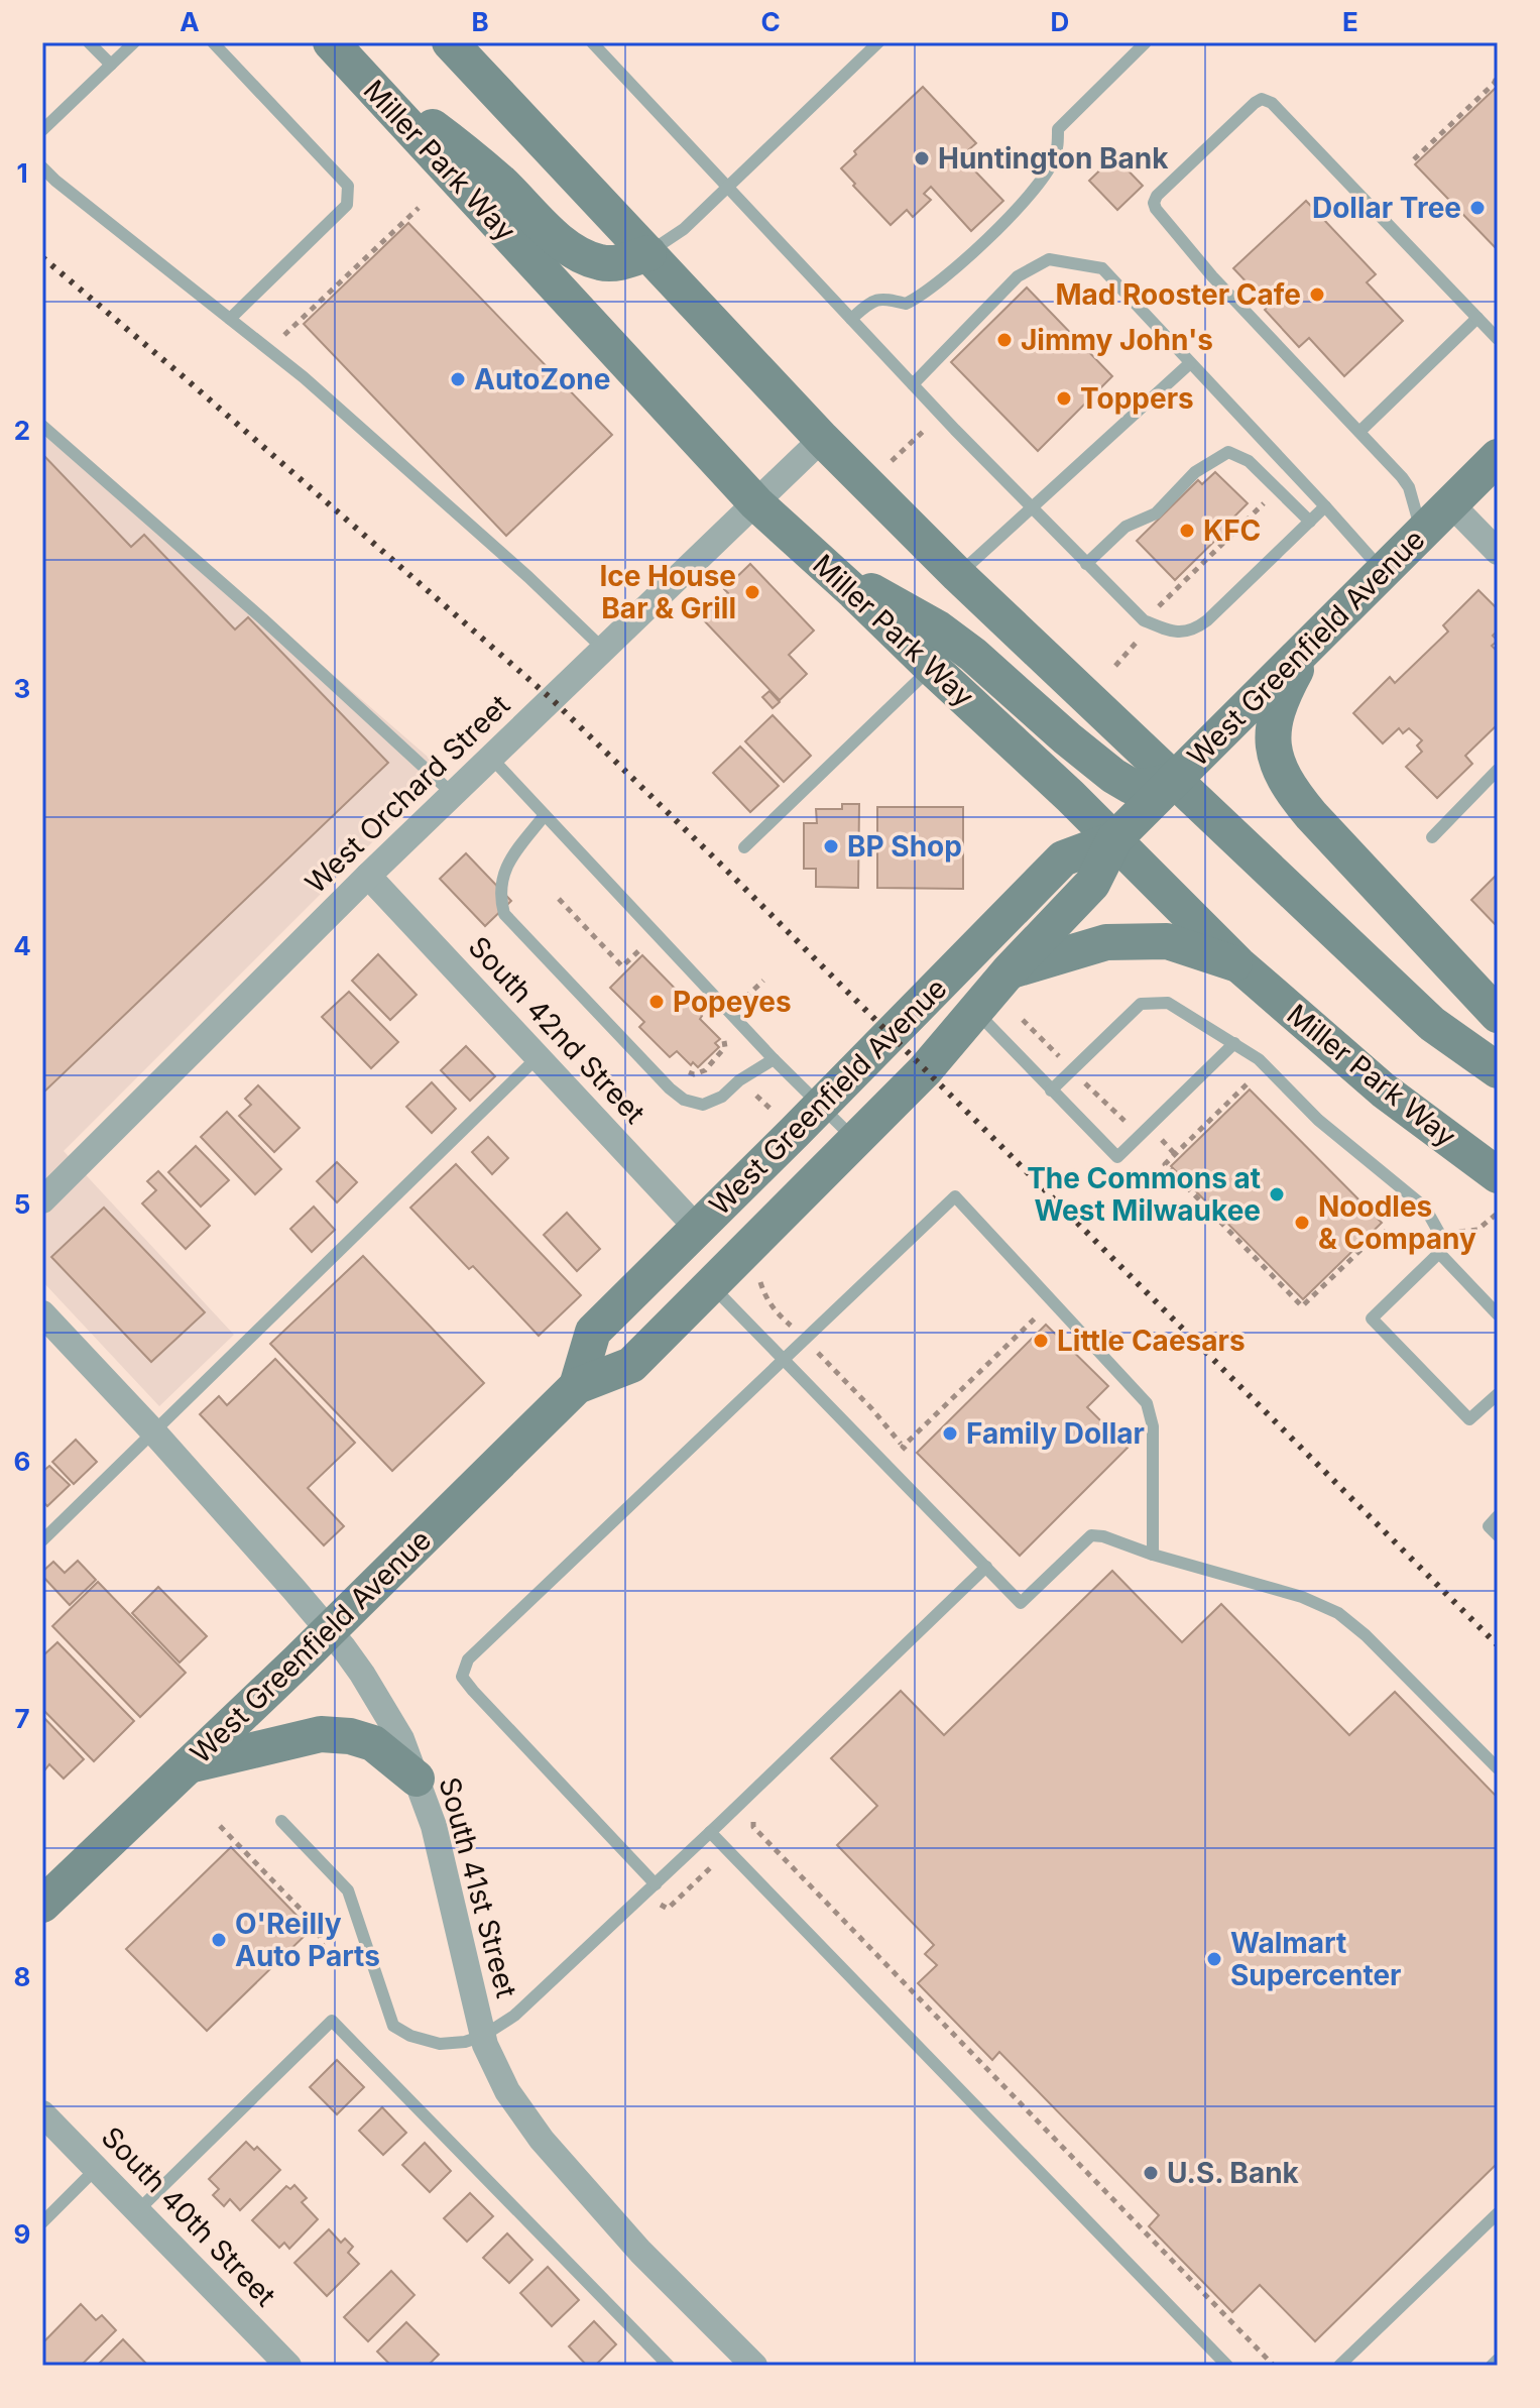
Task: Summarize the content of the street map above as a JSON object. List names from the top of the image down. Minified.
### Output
{"streets":{"main road":["Miller Park Way","West Greenfield Avenue"],"street":["West Orchard Street","South 42nd Street","South 41st Street","South 40th Street"]},"crossings":[["Miller Park Way","West Greenfield Avenue"],["Miller Park Way","West Orchard Street"],["West Greenfield Avenue","South 42nd Street"],["West Greenfield Avenue","South 41st Street"],["West Orchard Street","South 42nd Street"]],"places":["Huntington Bank","Dollar Tree","Mad Rooster Cafe","Jimmy John's","AutoZone","Toppers","KFC","Ice House Bar & Grill","BP Shop","Popeyes","The Commons at West Milwaukee","Noodles & Company","Little Caesars","Family Dollar","O'Reilly Auto Parts","Walmart Supercenter","U.S. Bank"],"grid":{"columns":["A","B","C","D","E"],"rows":["1","2","3","4","5","6","7","8","9"]}}
